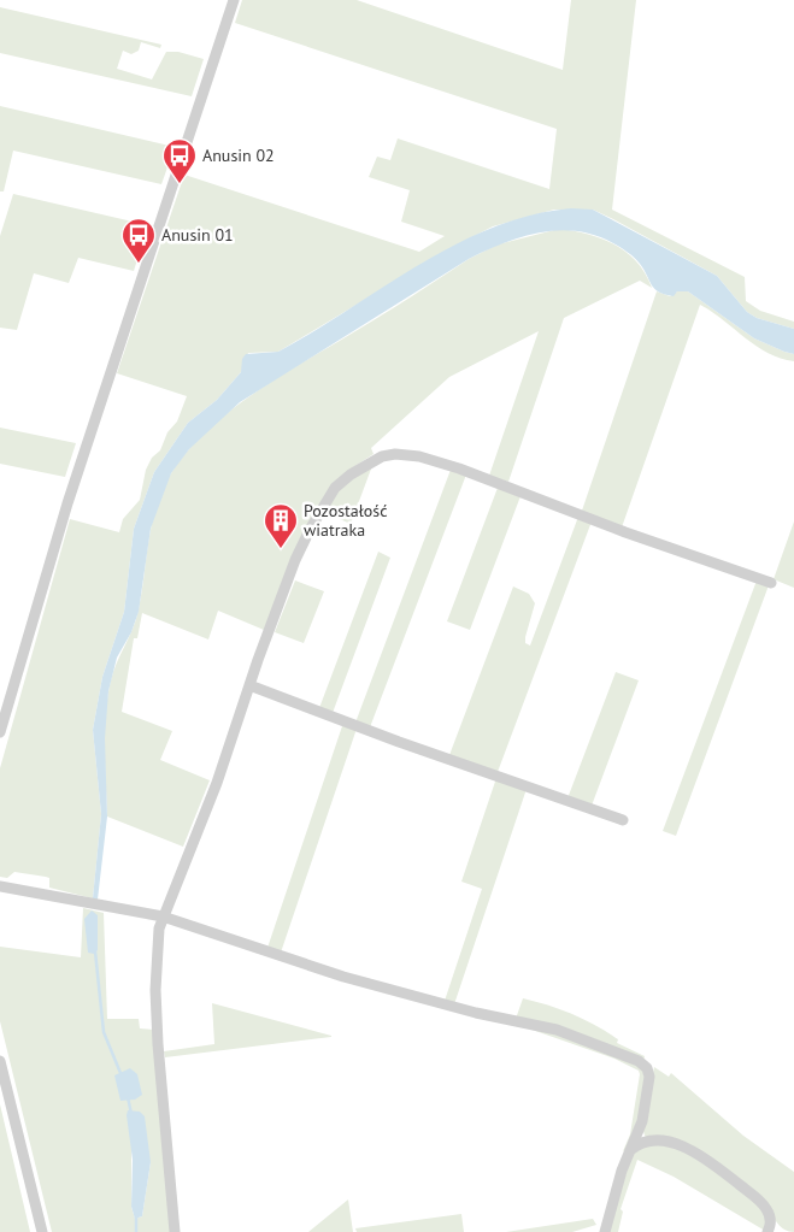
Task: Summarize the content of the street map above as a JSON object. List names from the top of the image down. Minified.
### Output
{"places":{"bus stop":["Anusin 02","Anusin 01"],"building":["Pozostałość wiatraka"]}}
